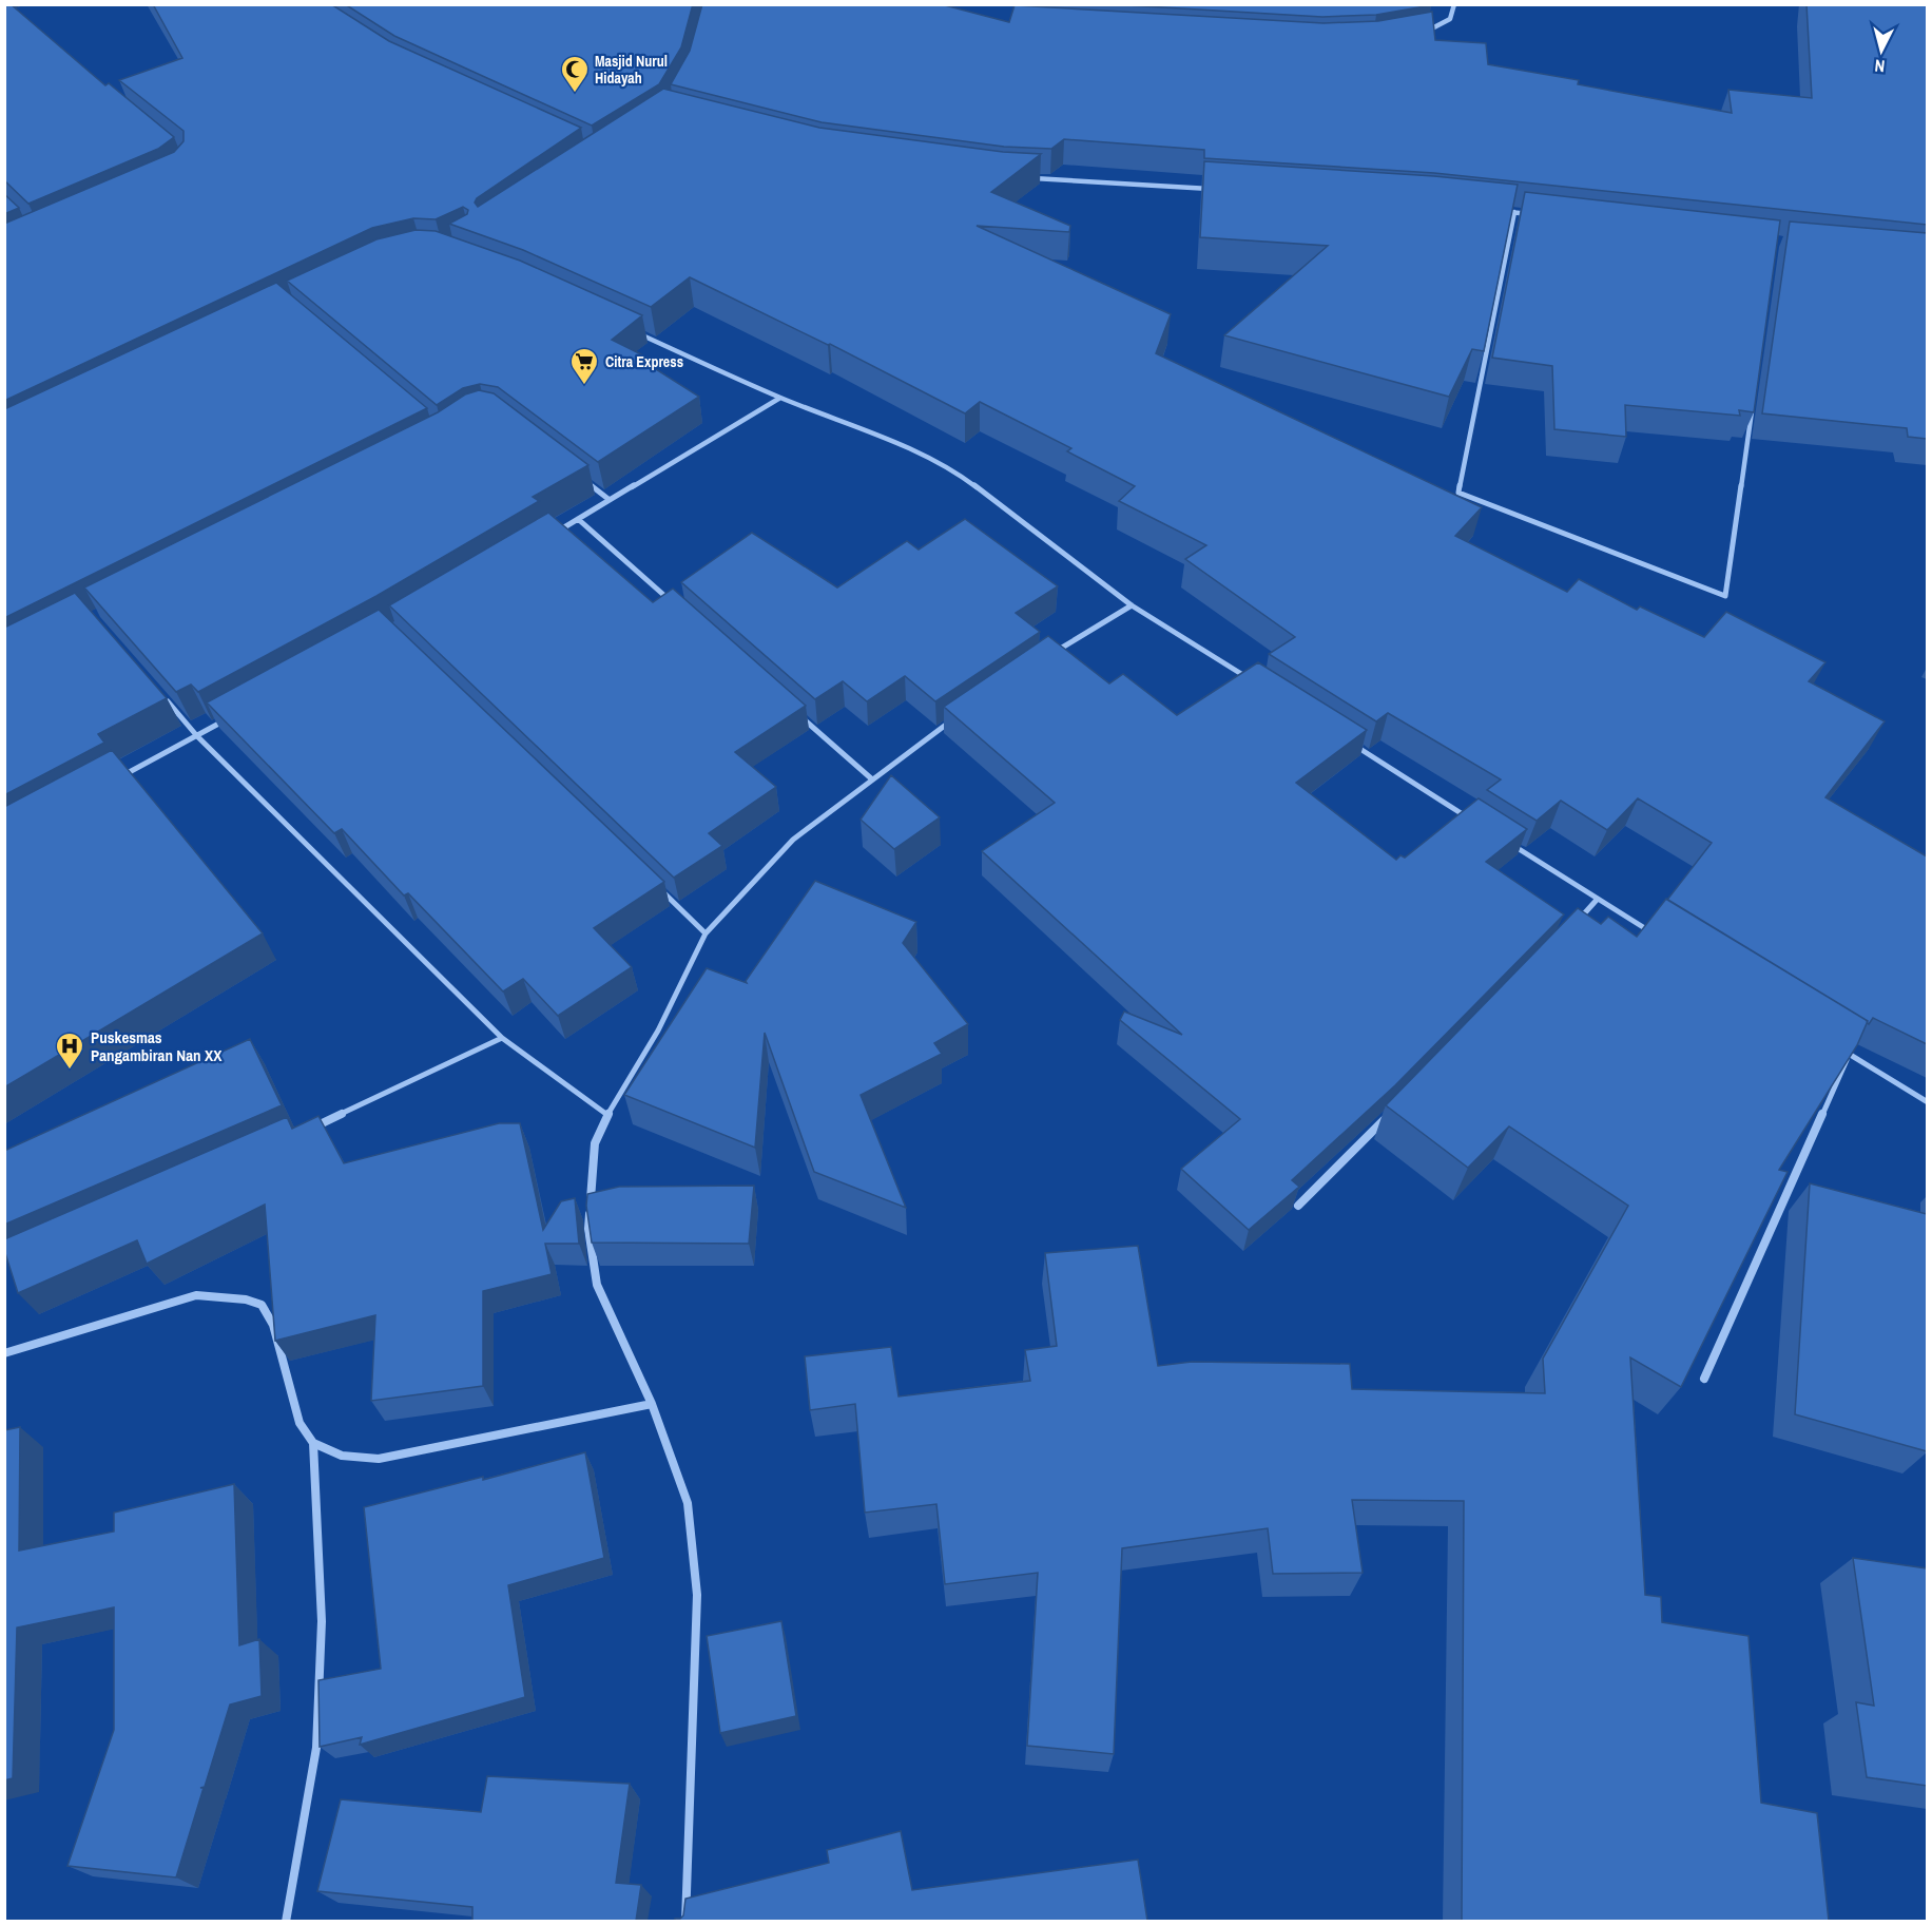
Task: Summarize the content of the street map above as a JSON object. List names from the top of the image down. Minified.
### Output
{"places":{"mosque":["Masjid Nurul Hidayah"],"supermarket":["Citra Express"],"hospital":["Puskesmas Pangambiran Nan XX"]},"north":"bottom"}
